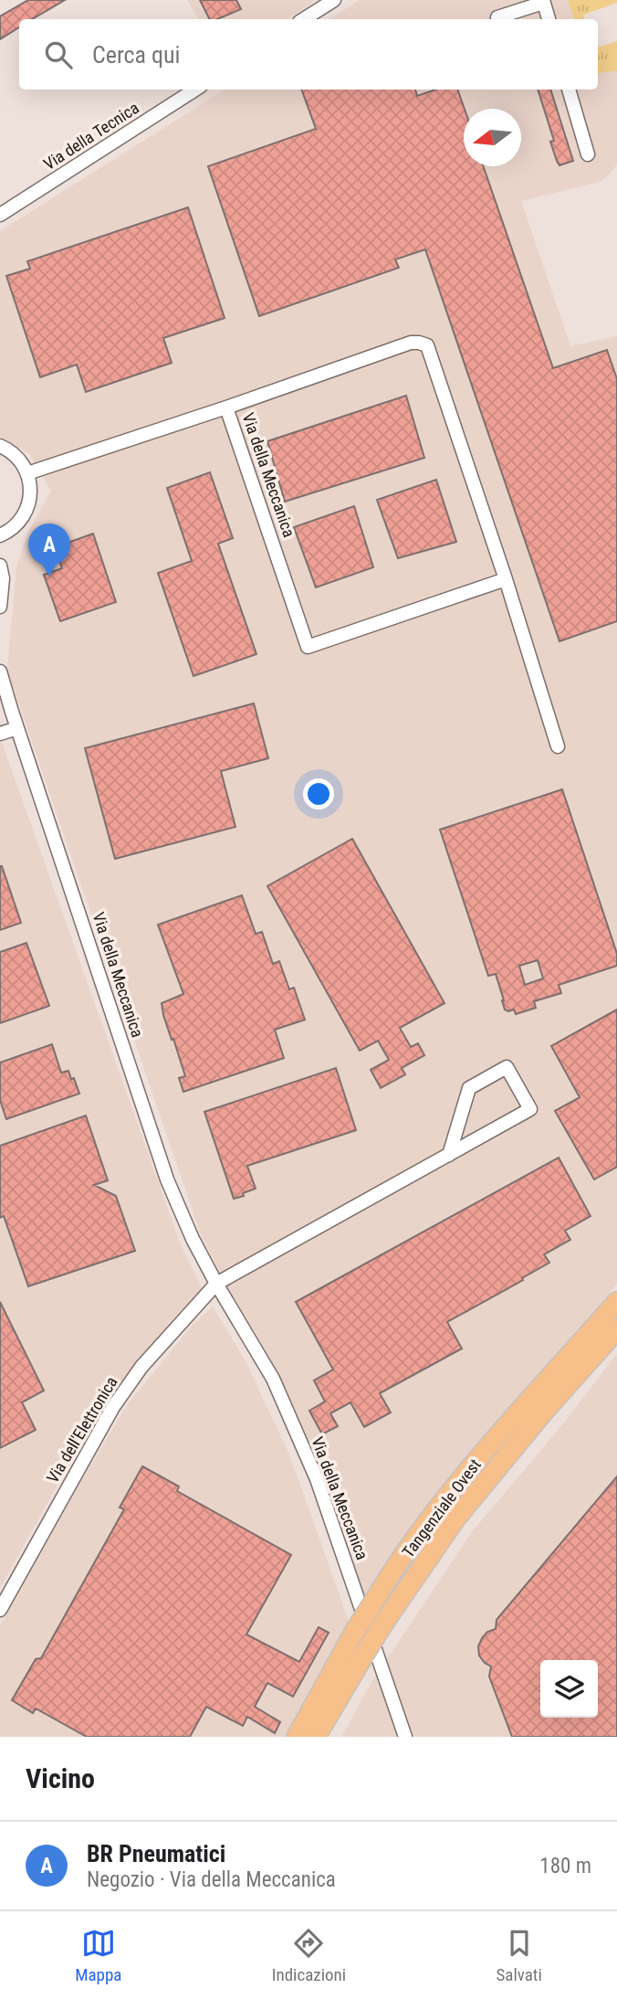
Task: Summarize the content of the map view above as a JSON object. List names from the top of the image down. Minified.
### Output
{"streets":{"highway":["Tangenziale Ovest"],"street":["Via della Tecnica","Via della Meccanica","Via dell'Elettronica"]},"crossings":[["Via della Meccanica","Via dell'Elettronica"]],"north":"left","page":{"search":"Cerca qui","pins":"A","heading":"Vicino","list":[{"mark":"A","name":"BR Pneumatici","note":"Negozio · Via della Meccanica","value":"180 m"}],"nav":["Mappa","Indicazioni","Salvati"]}}
